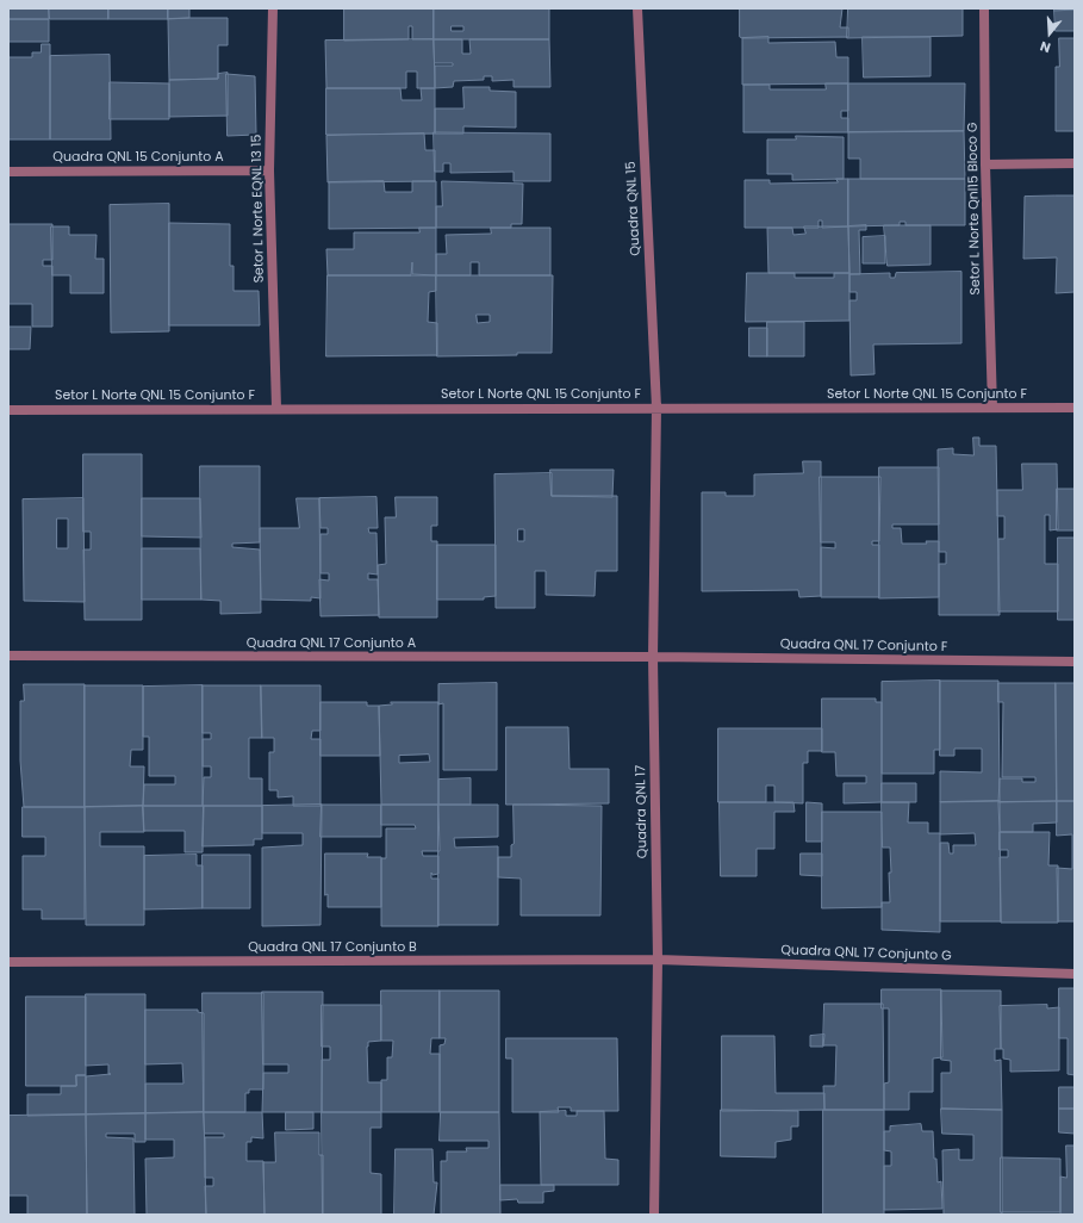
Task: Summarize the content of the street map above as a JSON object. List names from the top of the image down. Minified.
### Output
{"streets":{"street":["Quadra QNL 15 Conjunto A","Setor L Norte EQNL 13 15","Quadra QNL 15","Setor L Norte Qnl15 Bloco G","Setor L Norte QNL 15 Conjunto F","Quadra QNL 17 Conjunto A","Quadra QNL 17 Conjunto F","Quadra QNL 17","Quadra QNL 17 Conjunto B","Quadra QNL 17 Conjunto G"]},"crossings":[["Quadra QNL 15 Conjunto A","Setor L Norte EQNL 13 15"],["Setor L Norte EQNL 13 15","Setor L Norte QNL 15 Conjunto F"],["Quadra QNL 15","Setor L Norte QNL 15 Conjunto F"],["Quadra QNL 15","Quadra QNL 17"],["Setor L Norte Qnl15 Bloco G","Setor L Norte QNL 15 Conjunto F"],["Setor L Norte QNL 15 Conjunto F","Quadra QNL 17"],["Quadra QNL 17 Conjunto A","Quadra QNL 17 Conjunto F"],["Quadra QNL 17 Conjunto A","Quadra QNL 17"],["Quadra QNL 17 Conjunto F","Quadra QNL 17"],["Quadra QNL 17","Quadra QNL 17 Conjunto B"],["Quadra QNL 17","Quadra QNL 17 Conjunto G"],["Quadra QNL 17 Conjunto B","Quadra QNL 17 Conjunto G"]],"north":"bottom"}
